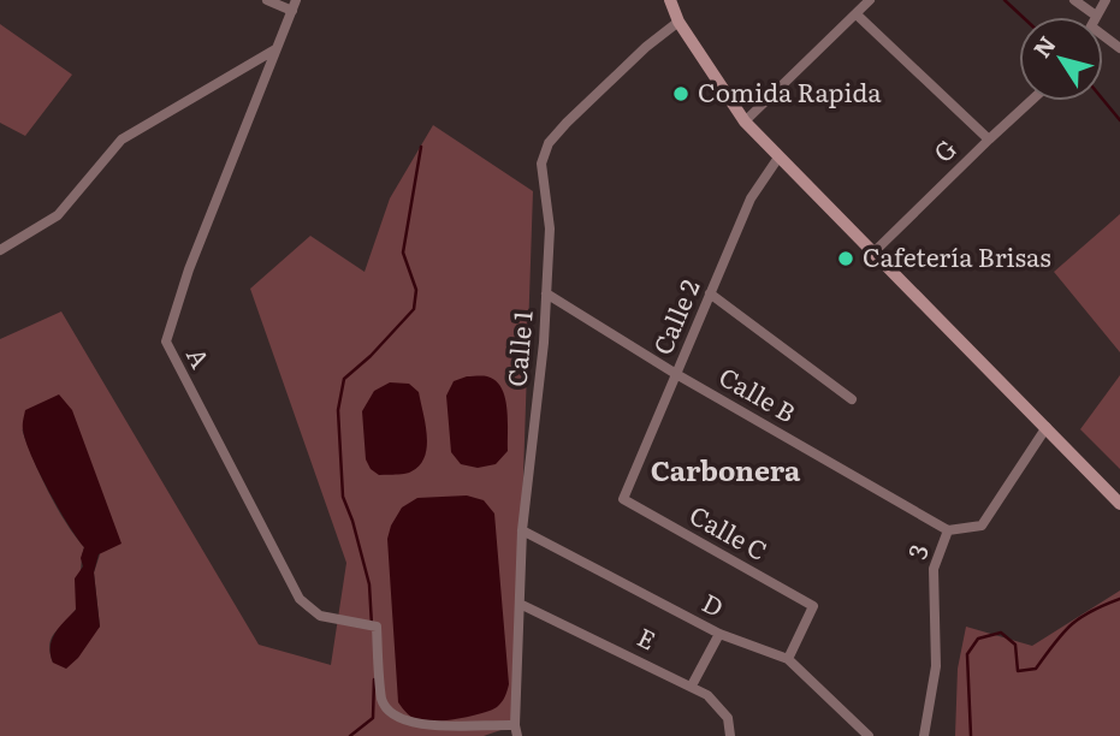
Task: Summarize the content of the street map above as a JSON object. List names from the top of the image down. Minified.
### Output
{"streets":{"street":["G","Calle 2","Calle 1","A","Calle B","Calle C","3","D","E"]},"crossings":[["Calle 2","Calle B"],["Calle 2","Calle C"],["Calle 1","A"],["Calle 1","Calle B"],["Calle 1","D"],["Calle 1","E"],["Calle B","3"],["Calle C","D"]],"districts":["Carbonera"],"places":["Comida Rapida","Cafetería Brisas"],"north":"top left"}
